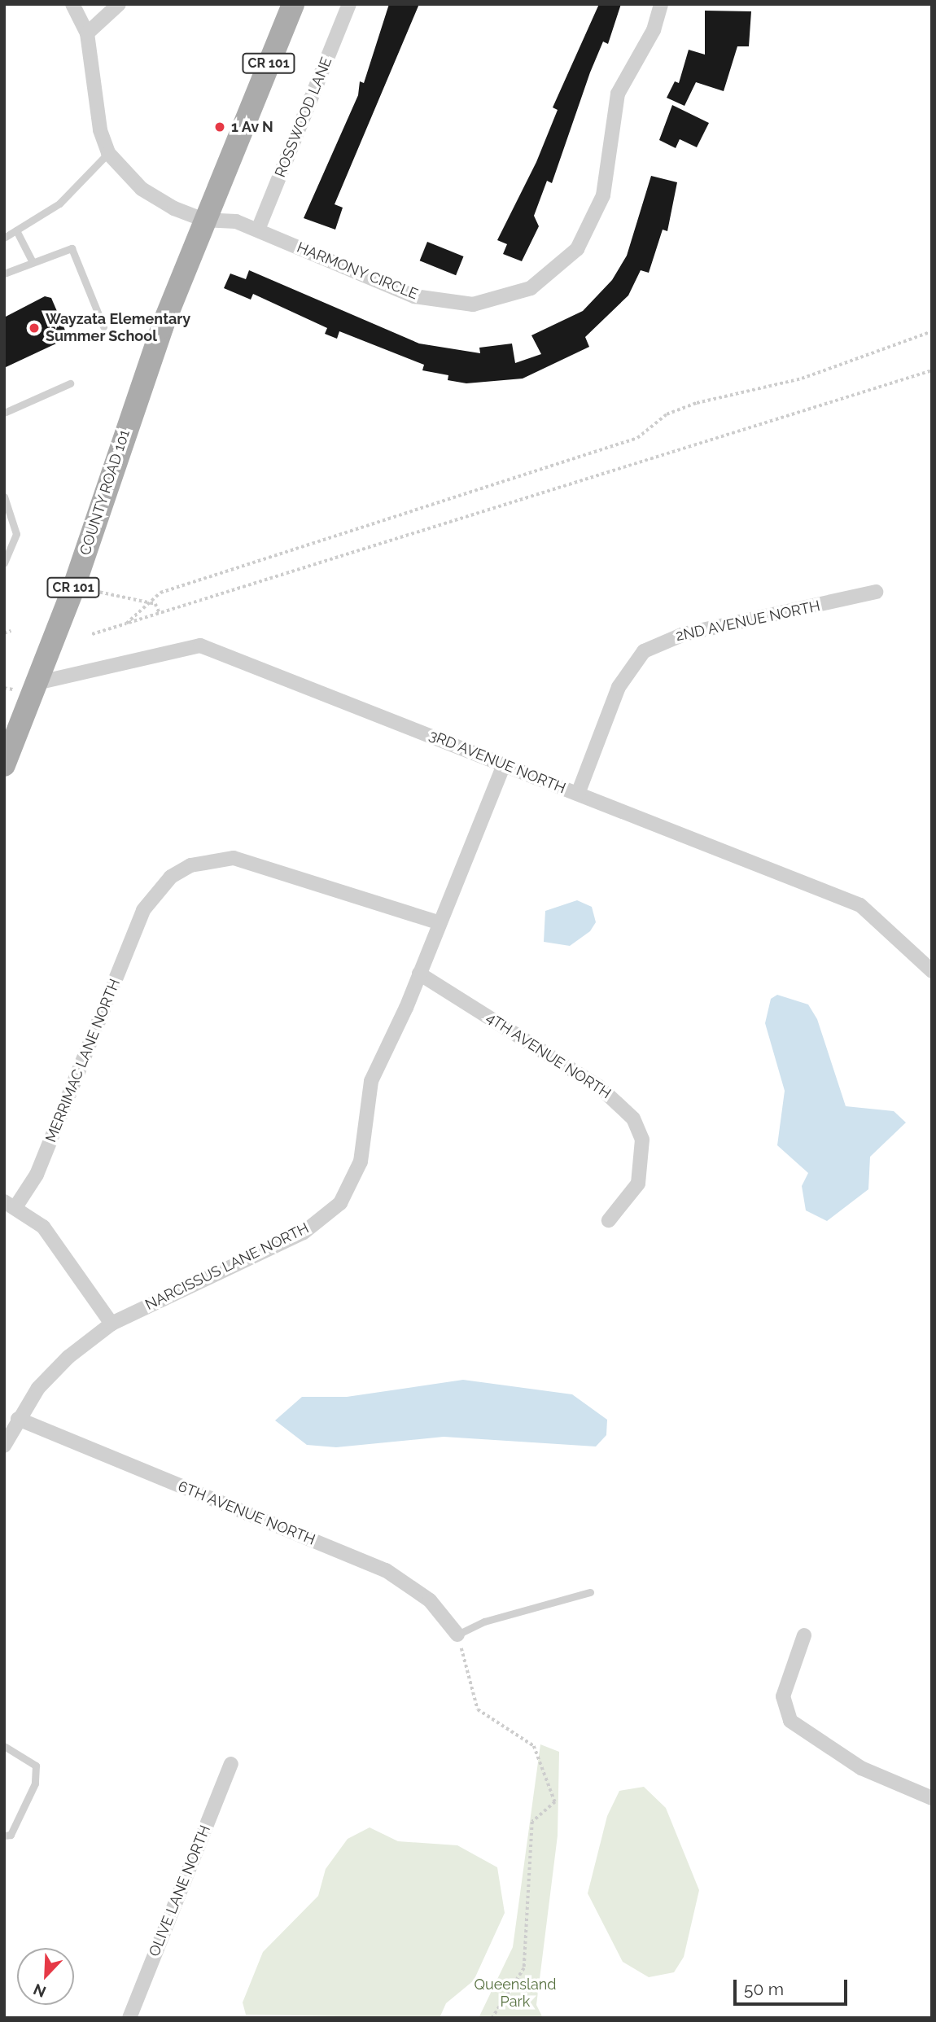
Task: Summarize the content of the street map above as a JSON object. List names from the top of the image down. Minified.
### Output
{"streets":{"main road":["CR 101","COUNTY ROAD 101"],"street":["ROSSWOOD LANE","HARMONY CIRCLE","2ND AVENUE NORTH","3RD AVENUE NORTH","4TH AVENUE NORTH","MERRIMAC LANE NORTH","NARCISSUS LANE NORTH","6TH AVENUE NORTH","OLIVE LANE NORTH"]},"crossings":[["CR 101","HARMONY CIRCLE"],["CR 101","COUNTY ROAD 101"],["ROSSWOOD LANE","HARMONY CIRCLE"],["HARMONY CIRCLE","COUNTY ROAD 101"],["COUNTY ROAD 101","3RD AVENUE NORTH"],["2ND AVENUE NORTH","3RD AVENUE NORTH"],["3RD AVENUE NORTH","NARCISSUS LANE NORTH"],["4TH AVENUE NORTH","NARCISSUS LANE NORTH"],["MERRIMAC LANE NORTH","NARCISSUS LANE NORTH"],["NARCISSUS LANE NORTH","6TH AVENUE NORTH"]],"parks":["Queensland Park"],"places":["1 Av N","Wayzata Elementary Summer School"],"scale_bar":"50 m","north":"bottom left"}
